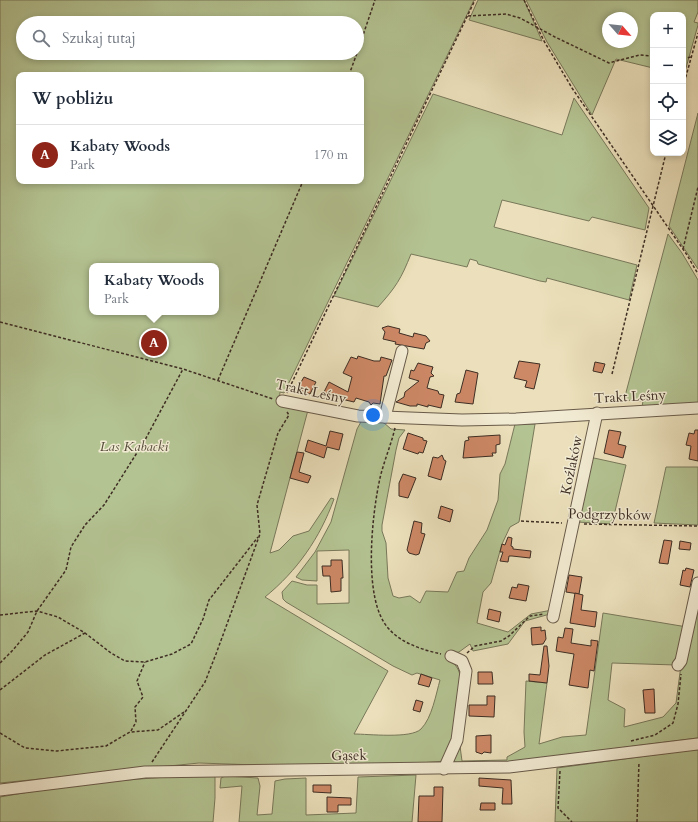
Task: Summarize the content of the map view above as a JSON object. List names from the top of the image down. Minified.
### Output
{"streets":{"street":["Trakt Leśny","Koźlaków","Gąsek"],"path":["Podgrzybków"]},"crossings":[["Trakt Leśny","Koźlaków"],["Koźlaków","Podgrzybków"]],"parks":["Las Kabacki"],"north":"bottom right","page":{"map_buttons":["+","−"],"search":"Szukaj tutaj","heading":"W pobliżu","list":[{"mark":"A","name":"Kabaty Woods","note":"Park","value":"170 m"}],"popup":["Kabaty Woods","Park"],"pins":"A"}}
